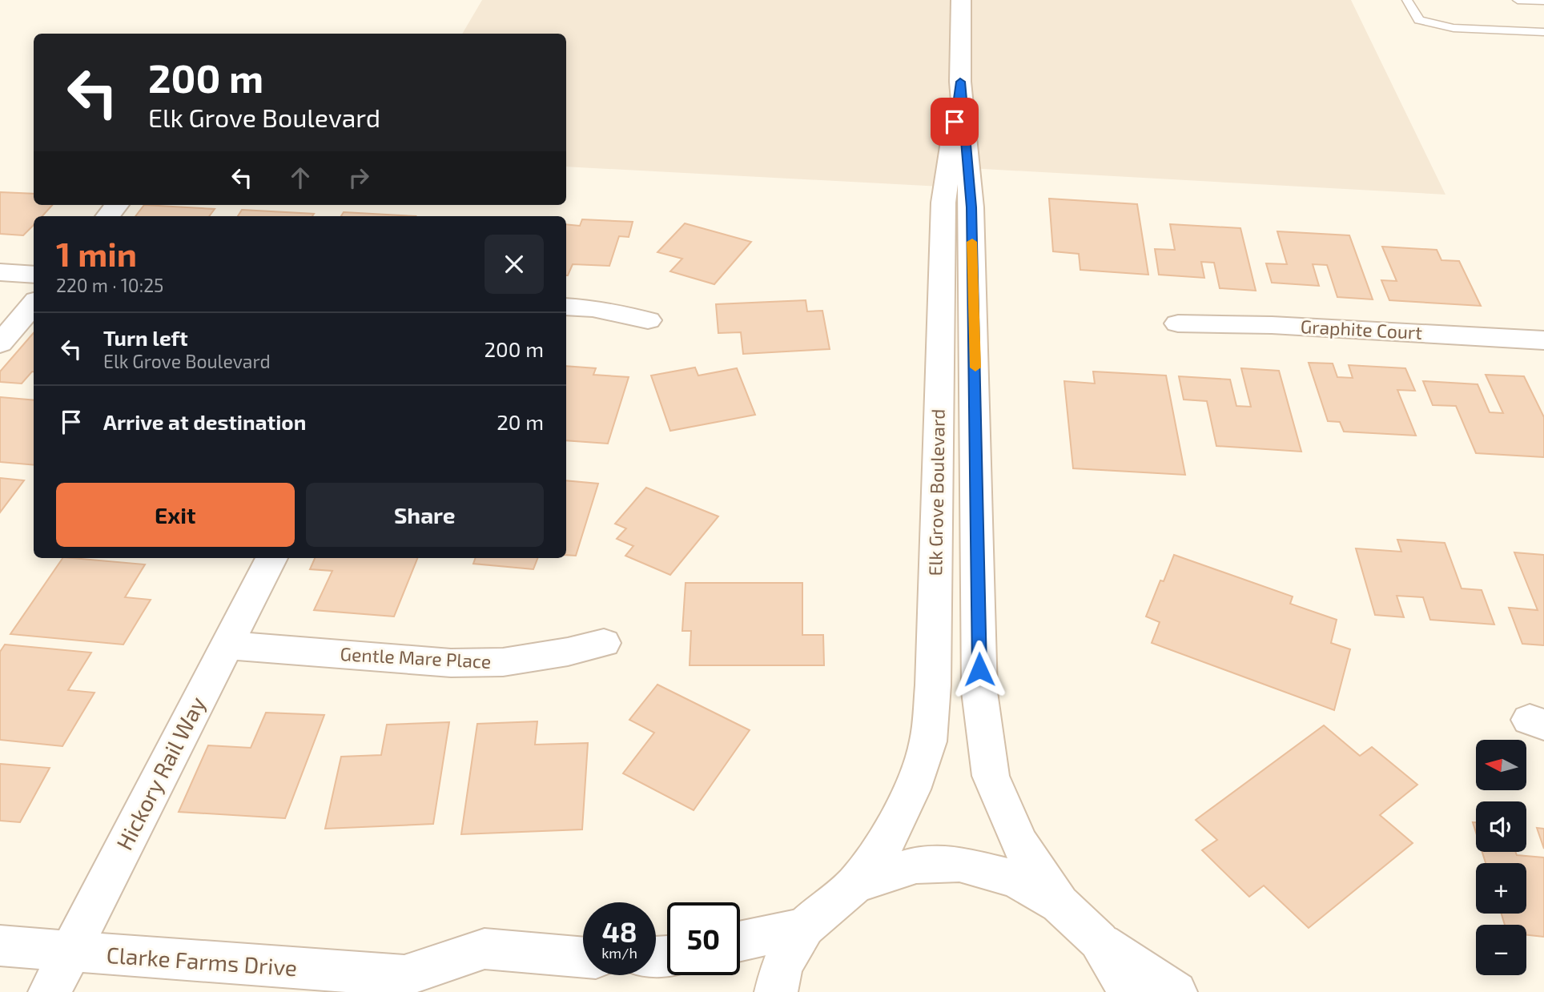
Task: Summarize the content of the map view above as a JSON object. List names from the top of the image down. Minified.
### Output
{"streets":{"main road":["Graphite Court","Elk Grove Boulevard","Gentle Mare Place","Hickory Rail Way","Clarke Farms Drive"]},"crossings":[["Gentle Mare Place","Hickory Rail Way"],["Hickory Rail Way","Clarke Farms Drive"]],"north":"left","page":{"turn":["200 m","Elk Grove Boulevard"],"heading":["1 min","220 m · 10:25"],"list":[{"name":"Turn left","note":"Elk Grove Boulevard","value":"200 m"},{"name":"Arrive at destination","value":"20 m"}],"buttons":["Exit","Share"],"map_buttons":["+","−"],"speed":"48 km/h","limit":"50"}}
